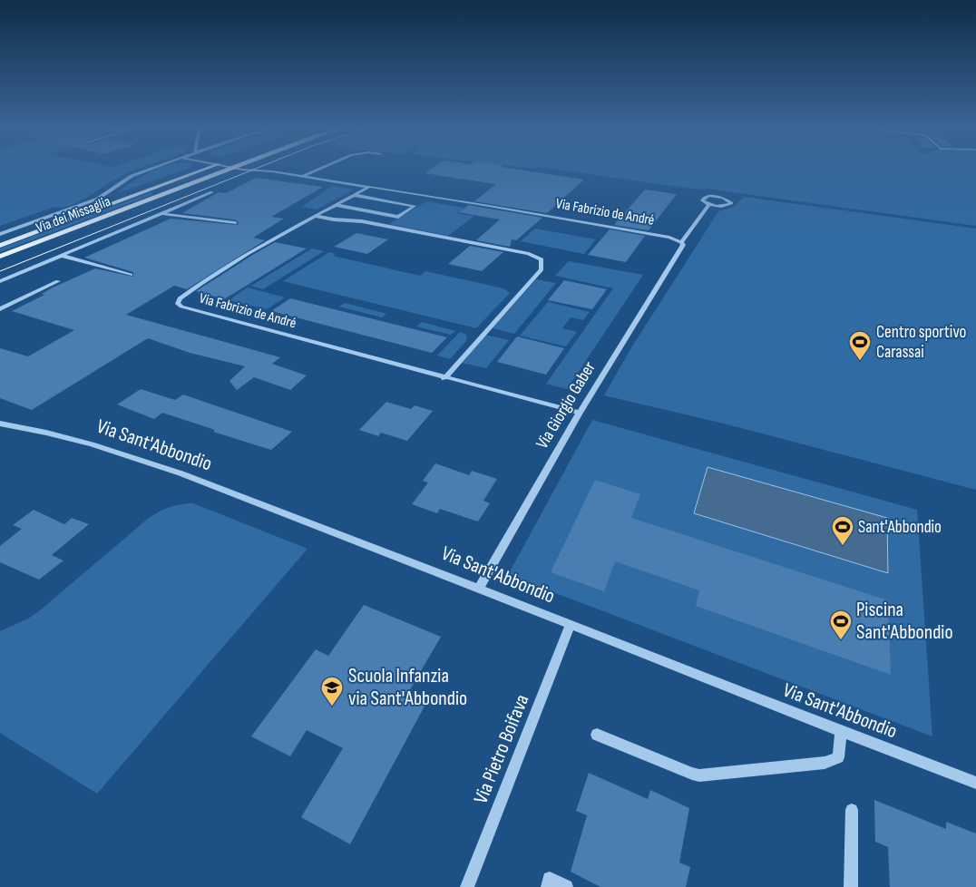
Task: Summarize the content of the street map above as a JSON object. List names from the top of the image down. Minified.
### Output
{"streets":{"main road":["Via dei Missaglia"],"street":["Via Fabrizio de André","Via Giorgio Gaber","Via Sant'Abbondio","Via Pietro Boifava"]},"crossings":[["Via Fabrizio de André","Via Giorgio Gaber"],["Via Giorgio Gaber","Via Sant'Abbondio"],["Via Sant'Abbondio","Via Pietro Boifava"]],"places":{"sports":["Centro sportivo Carassai","Sant'Abbondio","Piscina Sant'Abbondio"],"school or university":["Scuola Infanzia via Sant'Abbondio"]}}
